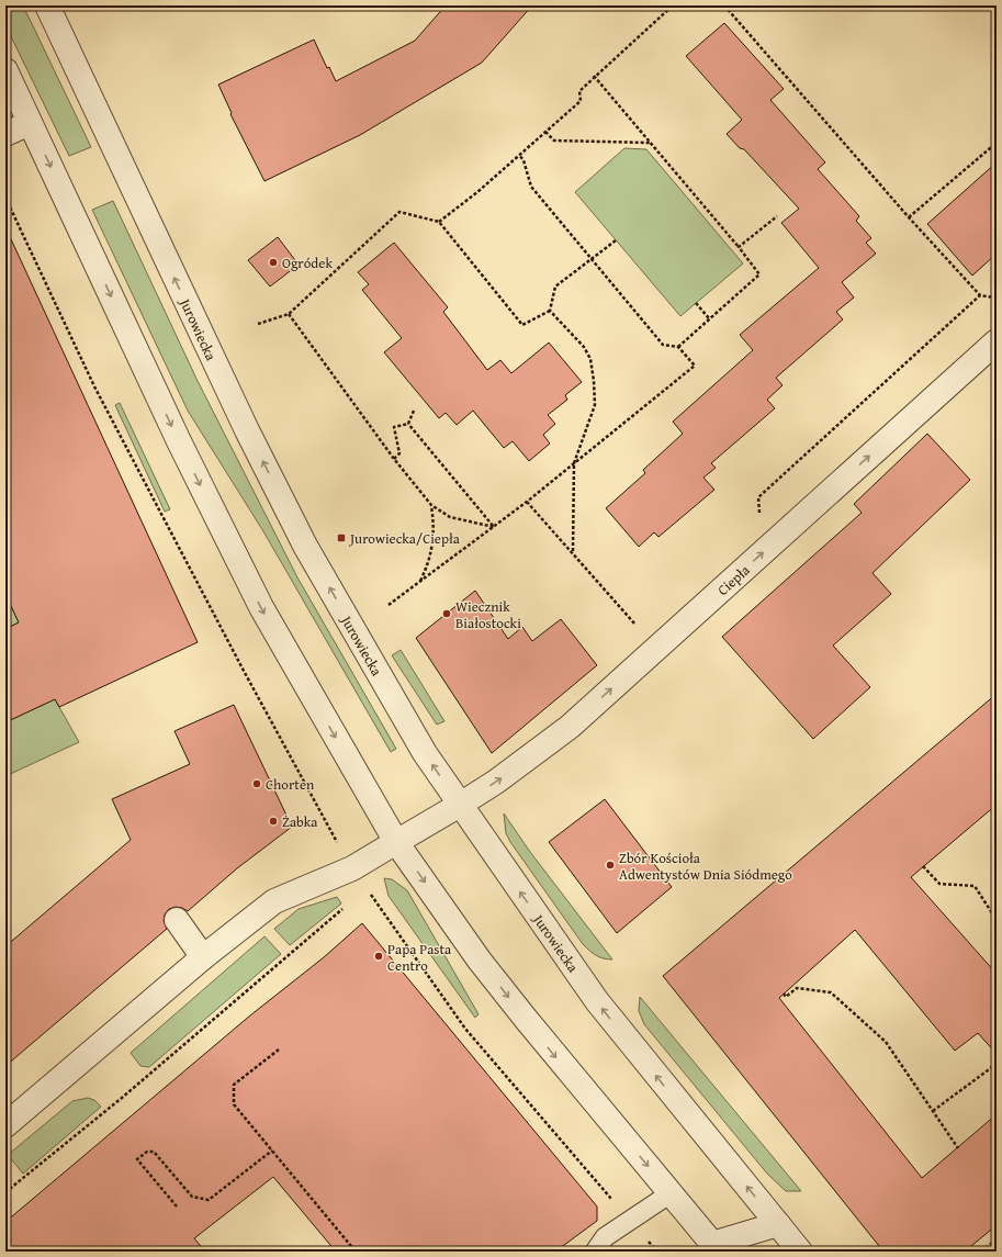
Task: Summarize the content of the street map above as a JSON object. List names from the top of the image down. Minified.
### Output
{"streets":{"street":["Jurowiecka","Ciepła"]},"crossings":[["Jurowiecka","Ciepła"]],"one_way":["Ciepła"],"places":{"other":["Ogródek","Wiecznik Białostocki","Chorten","Żabka","Zbór Kościoła Adwentystów Dnia Siódmego","Papa Pasta Centro"],"transit":["Jurowiecka/Ciepła"]}}
